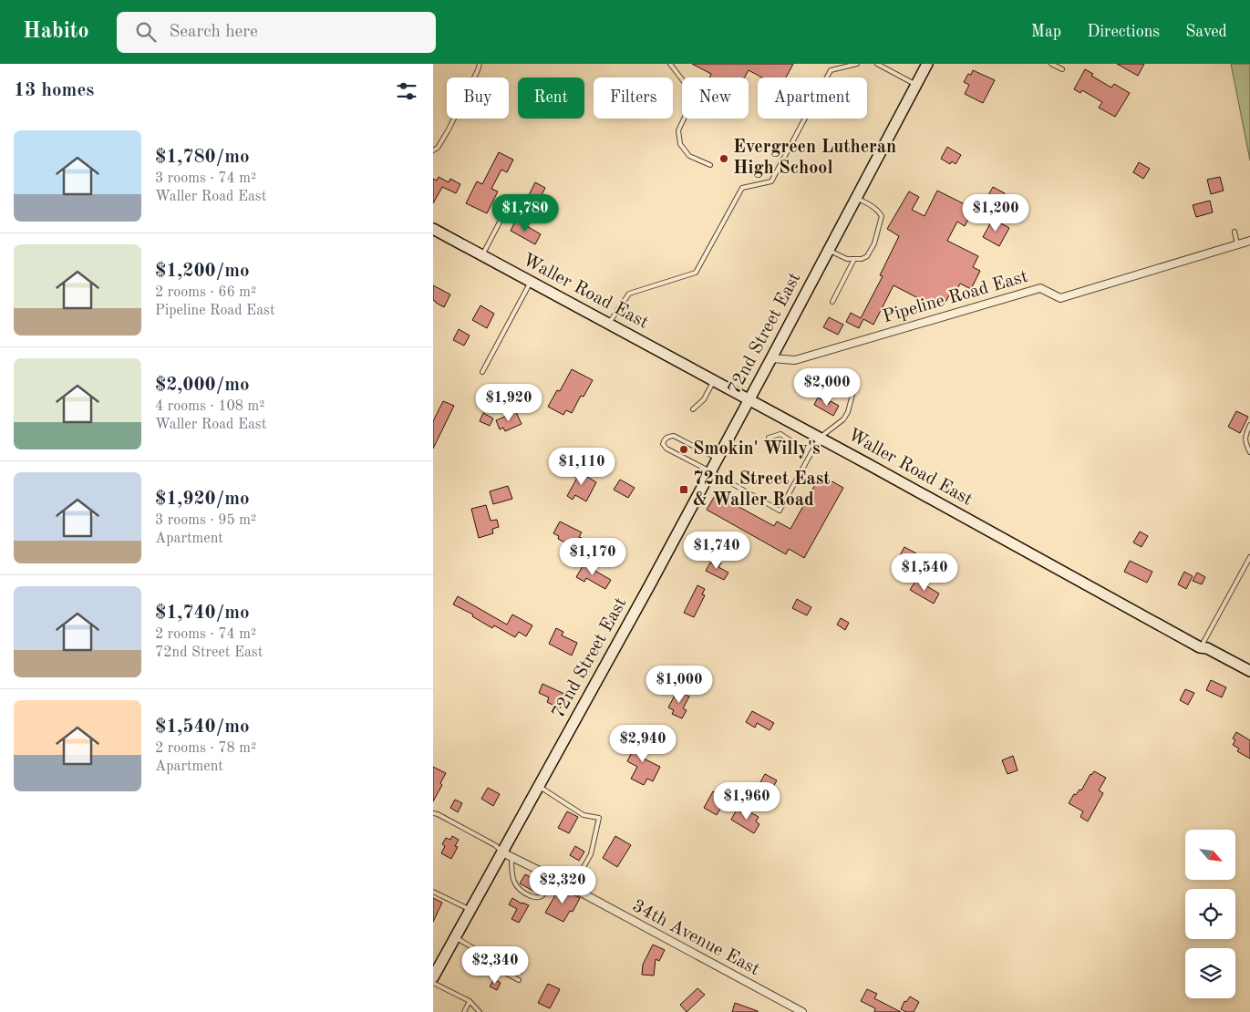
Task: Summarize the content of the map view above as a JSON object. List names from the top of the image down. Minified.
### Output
{"streets":{"main road":["Waller Road East","72nd Street East"],"street":["Pipeline Road East","34th Avenue East"]},"crossings":[["Waller Road East","72nd Street East"],["Pipeline Road East","72nd Street East"],["72nd Street East","34th Avenue East"]],"places":{"other":["Evergreen Lutheran High School","Smokin' Willy's"],"transit":["72nd Street East & Waller Road"]},"north":"bottom right","page":{"header":"Habito","search":"Search here","nav":["Map","Directions","Saved"],"heading":"13 homes","chip":["Buy","Rent","Filters","New","Apartment"],"list":[{"name":"$1,780/mo","note":"3 rooms · 74 m² · Waller Road East"},{"name":"$1,200/mo","note":"2 rooms · 66 m² · Pipeline Road East"},{"name":"$2,000/mo","note":"4 rooms · 108 m² · Waller Road East"},{"name":"$1,920/mo","note":"3 rooms · 95 m² · Apartment"},{"name":"$1,740/mo","note":"2 rooms · 74 m² · 72nd Street East"},{"name":"$1,540/mo","note":"2 rooms · 78 m² · Apartment"}],"price":["$1,780","$1,200","$2,000","$1,920","$1,110","$1,740","$1,170","$1,540","$1,000","$2,940","$1,960","$2,320","$2,340"]}}
